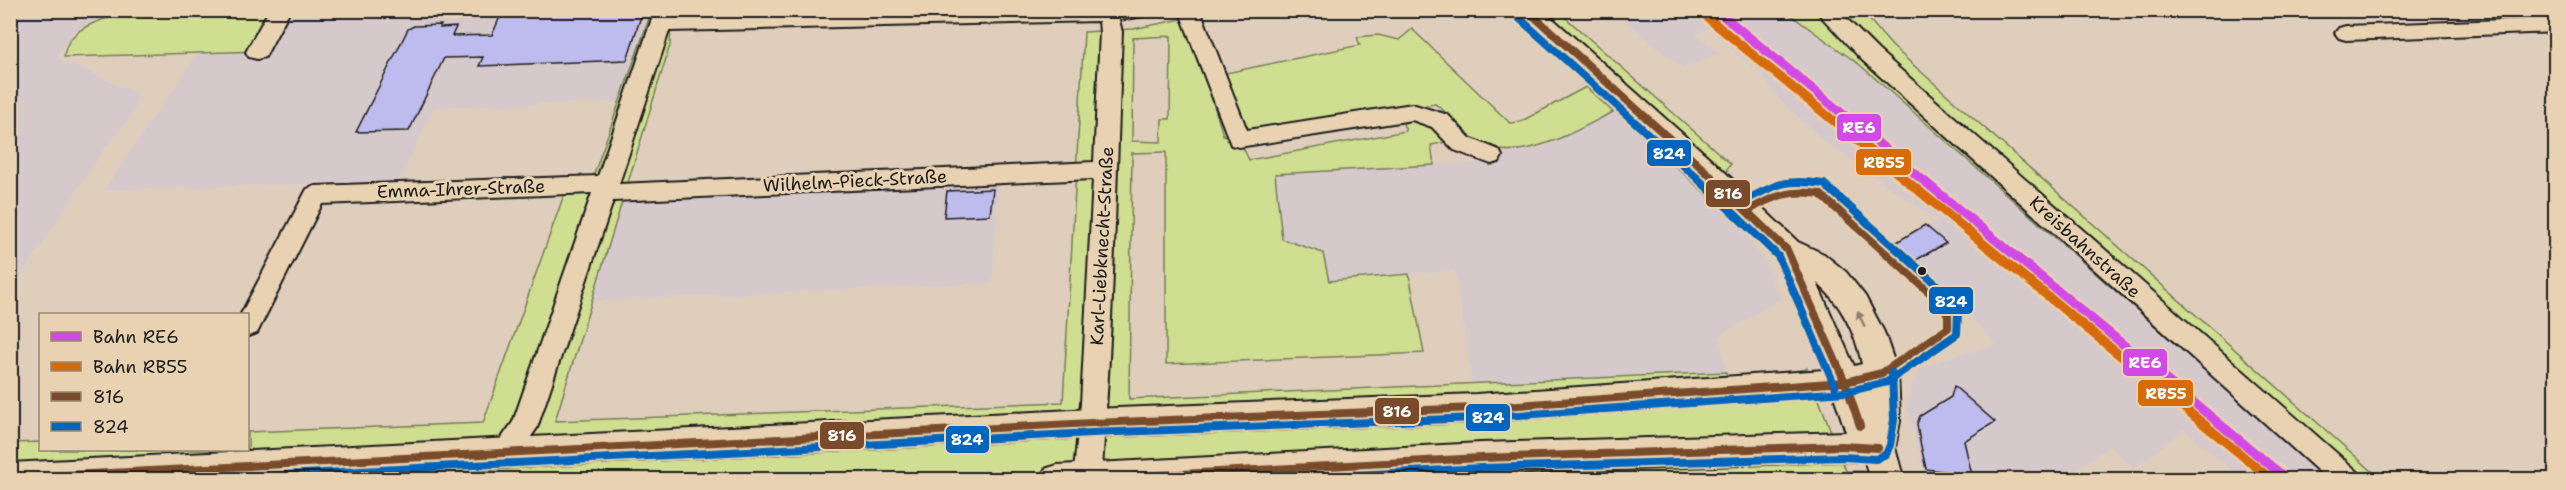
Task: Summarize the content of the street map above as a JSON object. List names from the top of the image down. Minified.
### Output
{"streets":{"street":["Wilhelm-Pieck-Straße","Emma-Ihrer-Straße","Karl-Liebknecht-Straße","Kreisbahnstraße"]},"crossings":[["Wilhelm-Pieck-Straße","Emma-Ihrer-Straße"],["Wilhelm-Pieck-Straße","Karl-Liebknecht-Straße"]],"lines":["rail line RE6","transit line 816","rail line RB55","transit line 824"],"legend":["Bahn RE6","Bahn RB55","816","824"]}
